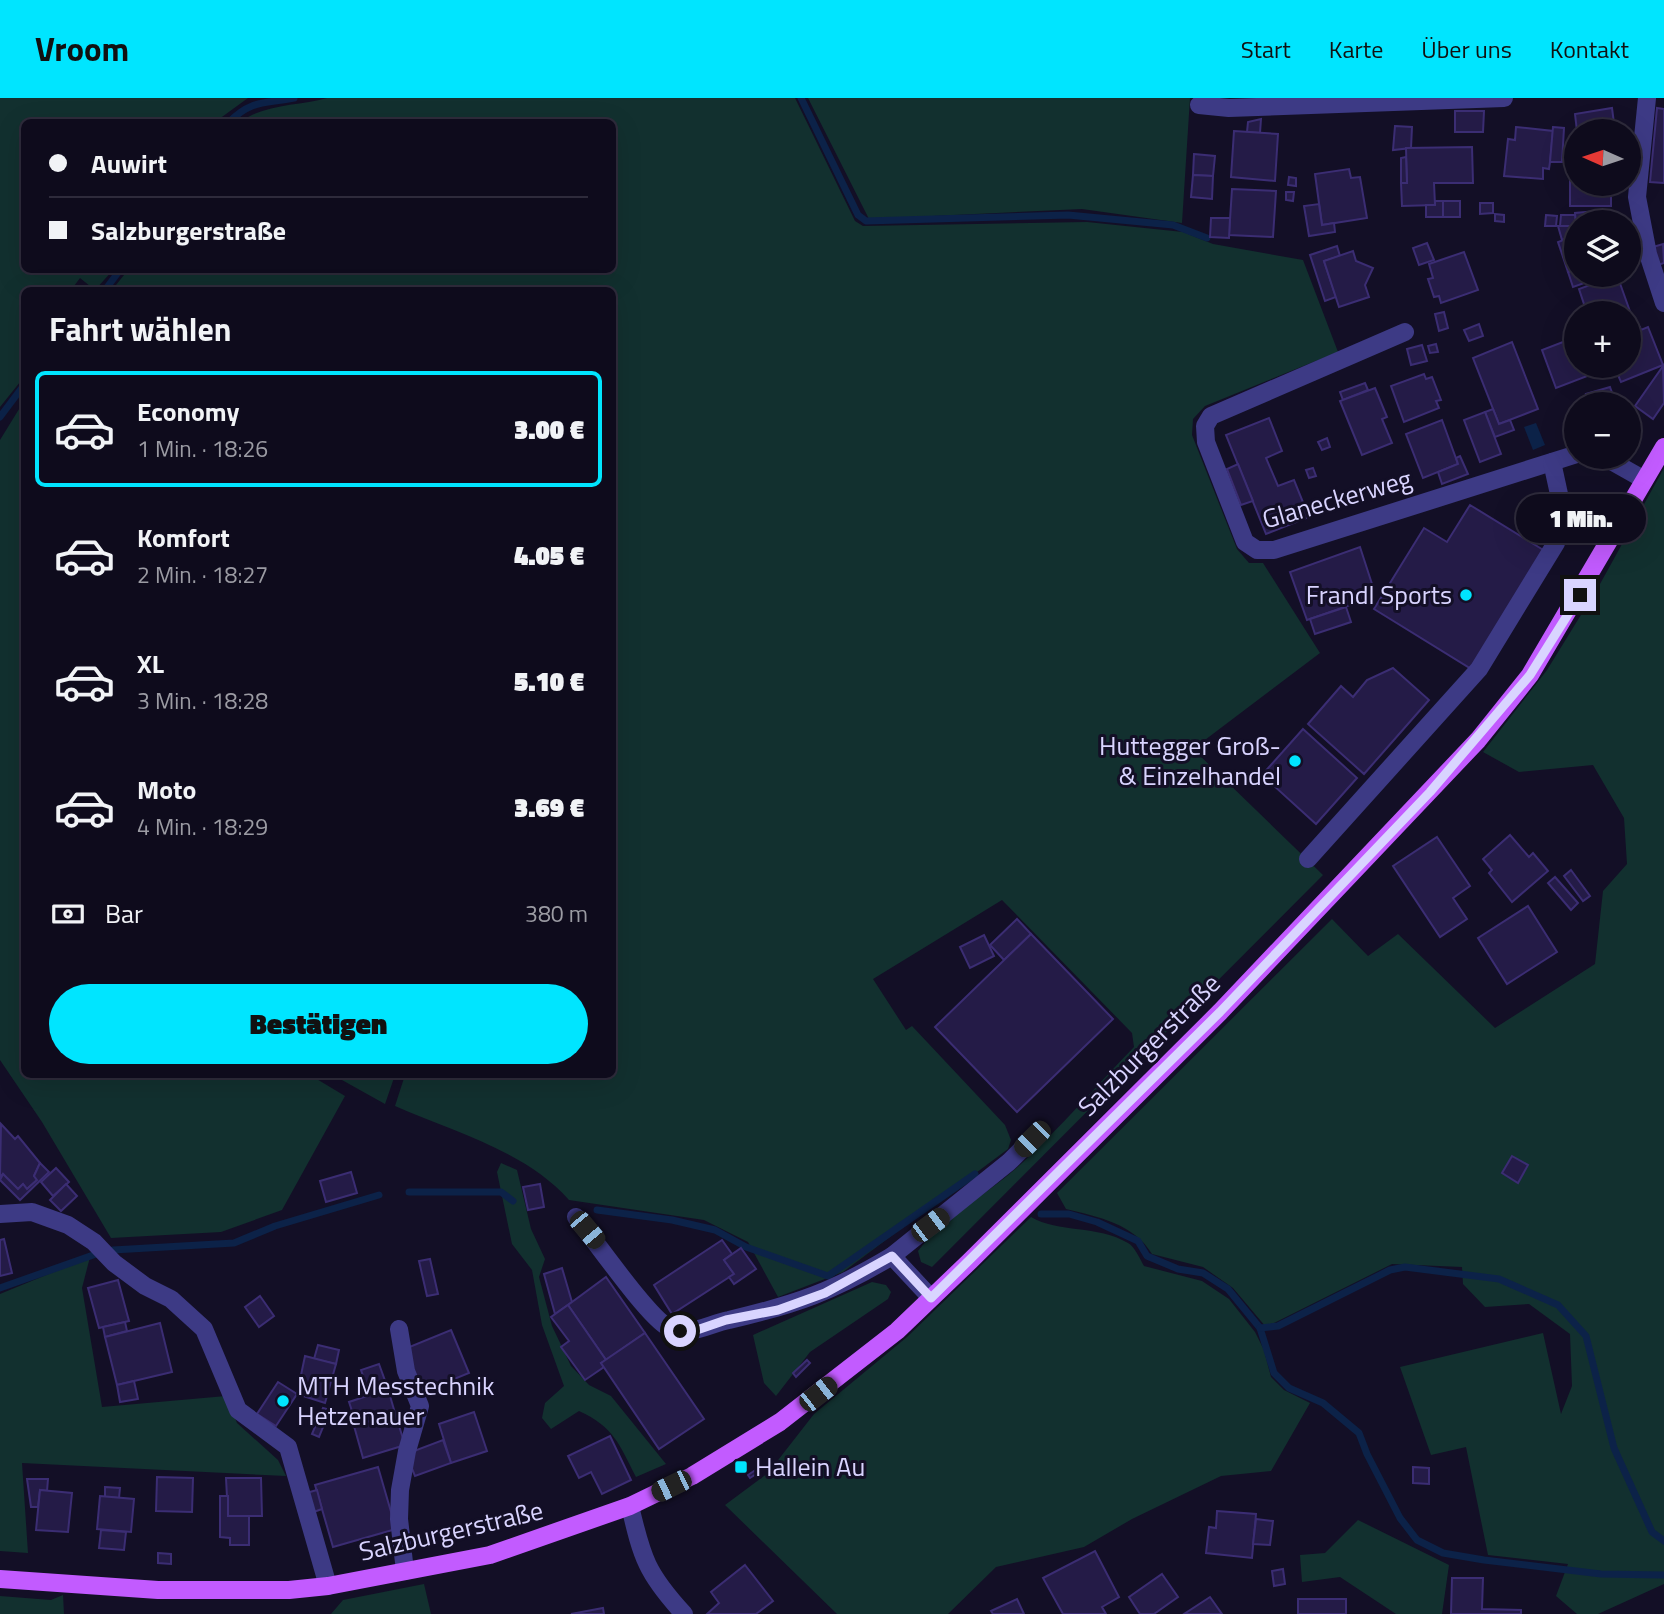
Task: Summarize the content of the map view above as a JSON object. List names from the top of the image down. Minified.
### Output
{"streets":{"main road":["Salzburgerstraße"],"street":["Glaneckerweg"]},"places":{"other":["Frandl Sports","Huttegger Groß- & Einzelhandel","MTH Messtechnik Hetzenauer"],"transit":["Hallein Au"]},"north":"left","page":{"header":"Vroom","nav":["Start","Karte","Über uns","Kontakt"],"map_buttons":["+","−"],"banner":["Auwirt","Salzburgerstraße"],"heading":"Fahrt wählen","list":[{"name":"Economy","note":"1 Min. · 18:26","value":"3.00 €"},{"name":"Komfort","note":"2 Min. · 18:27","value":"4.05 €"},{"name":"XL","note":"3 Min. · 18:28","value":"5.10 €"},{"name":"Moto","note":"4 Min. · 18:29","value":"3.69 €"}],"bubble":"1 Min.","pay":["Bar","380 m"],"buttons":"Bestätigen"}}
